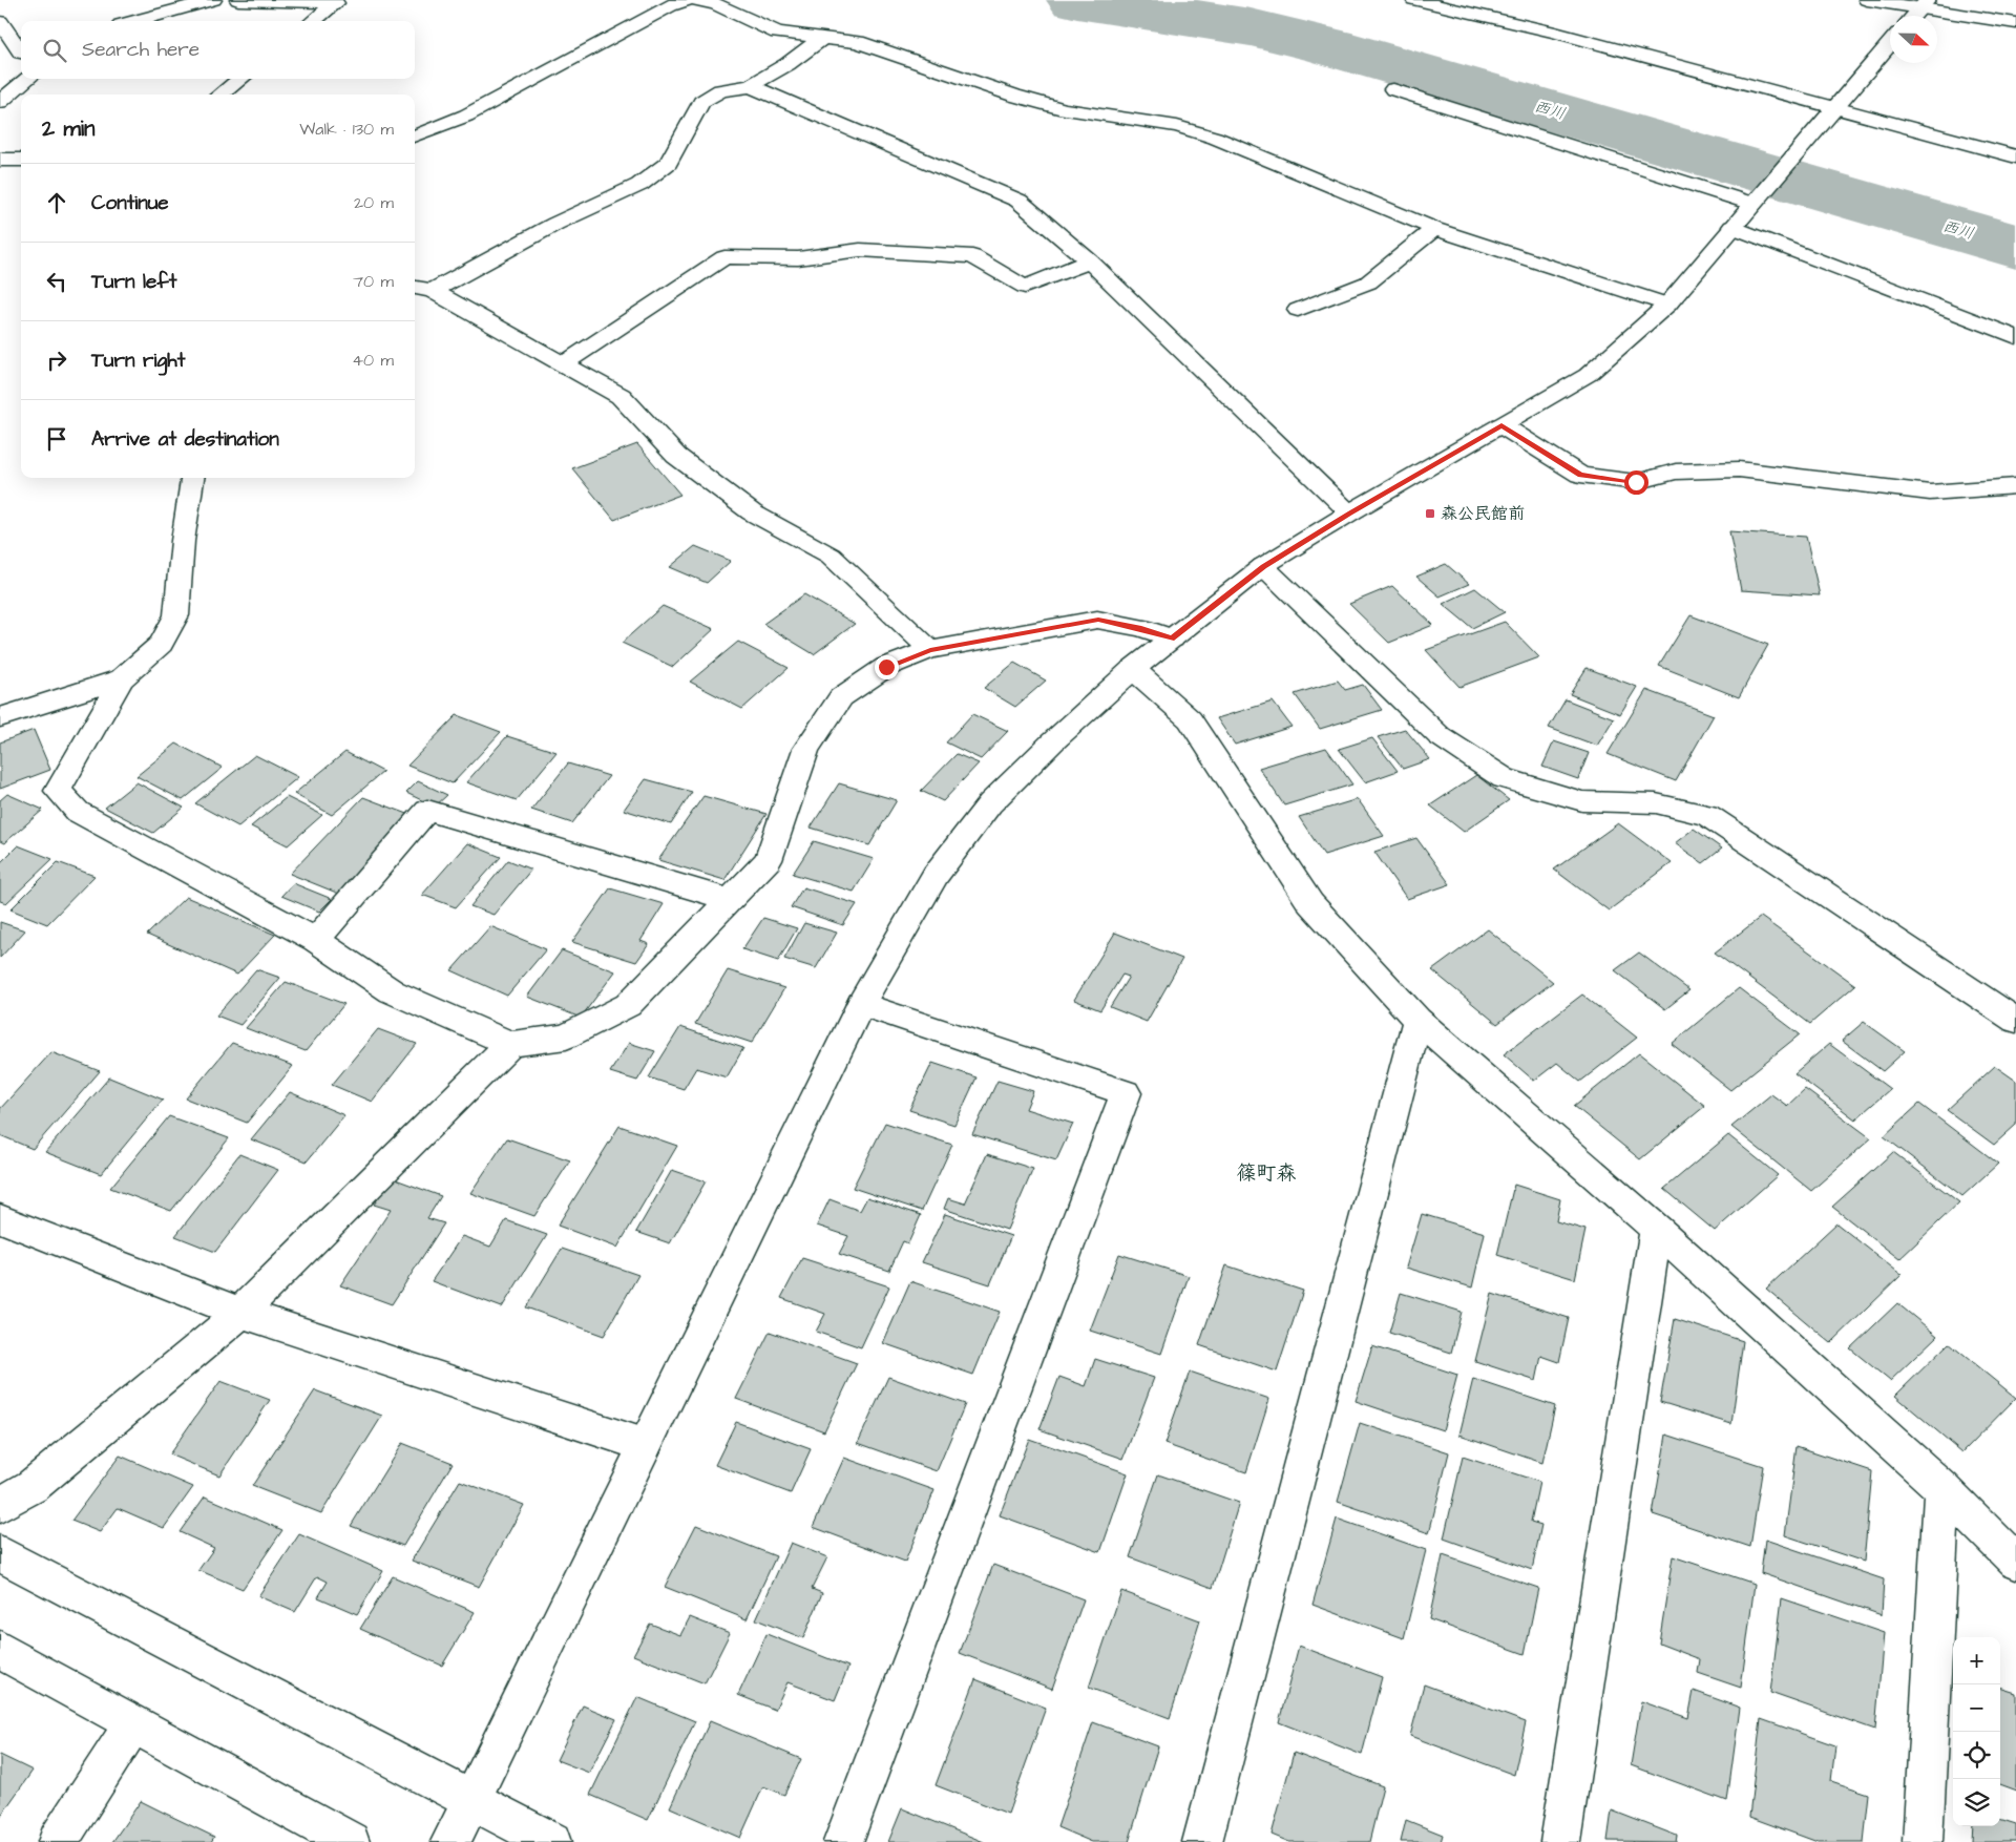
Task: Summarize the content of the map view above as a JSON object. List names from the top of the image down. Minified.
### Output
{"districts":["篠町森"],"water":["西川"],"places":{"transit":["森公民館前"]},"north":"right","page":{"search":"Search here","heading":["2 min","Walk · 130 m"],"list":[["Continue","20 m"],["Turn left","70 m"],["Turn right","40 m"],"Arrive at destination"],"map_buttons":["+","−"]}}
